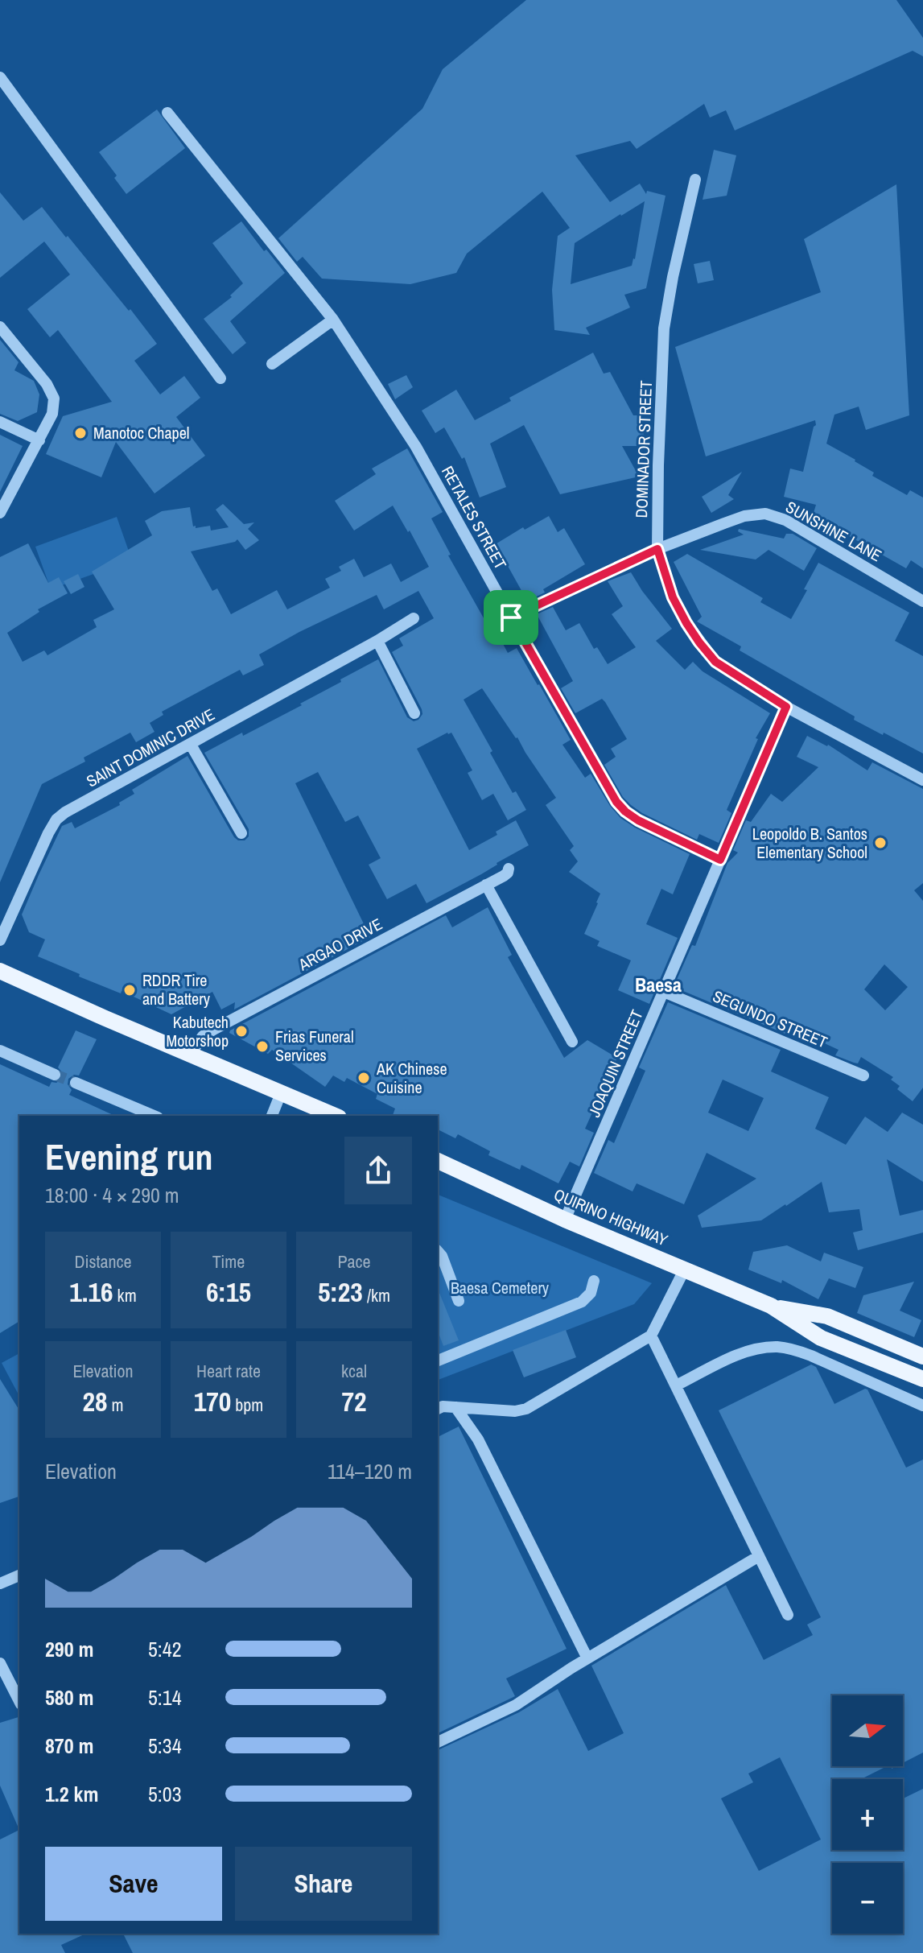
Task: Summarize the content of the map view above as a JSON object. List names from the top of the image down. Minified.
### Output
{"streets":{"main road":["QUIRINO HIGHWAY"],"street":["DOMINADOR STREET","RETALES STREET","SUNSHINE LANE","SAINT DOMINIC DRIVE","ARGAO DRIVE","SEGUNDO STREET","JOAQUIN STREET"]},"crossings":[["DOMINADOR STREET","SUNSHINE LANE"],["DOMINADOR STREET","JOAQUIN STREET"],["RETALES STREET","SUNSHINE LANE"],["RETALES STREET","JOAQUIN STREET"],["SEGUNDO STREET","JOAQUIN STREET"],["JOAQUIN STREET","QUIRINO HIGHWAY"]],"districts":["Baesa"],"parks":["Baesa Cemetery"],"places":["Manotoc Chapel","Leopoldo B. Santos Elementary School","RDDR Tire and Battery","Kabutech Motorshop","Frias Funeral Services","AK Chinese Cuisine"],"north":"right","page":{"heading":["Evening run","18:00 · 4 × 290 m"],"stats":[["Distance","1.16 km"],["Time","6:15"],["Pace","5:23 /km"],["Elevation","28 m"],["Heart rate","170 bpm"],["kcal","72"]],"chart":["Elevation","114–120 m"],"list":[{"name":"290 m","note":"5:42"},{"name":"580 m","note":"5:14"},{"name":"870 m","note":"5:34"},{"name":"1.2 km","note":"5:03"}],"map_buttons":["+","−"],"buttons":["Save","Share"]}}
